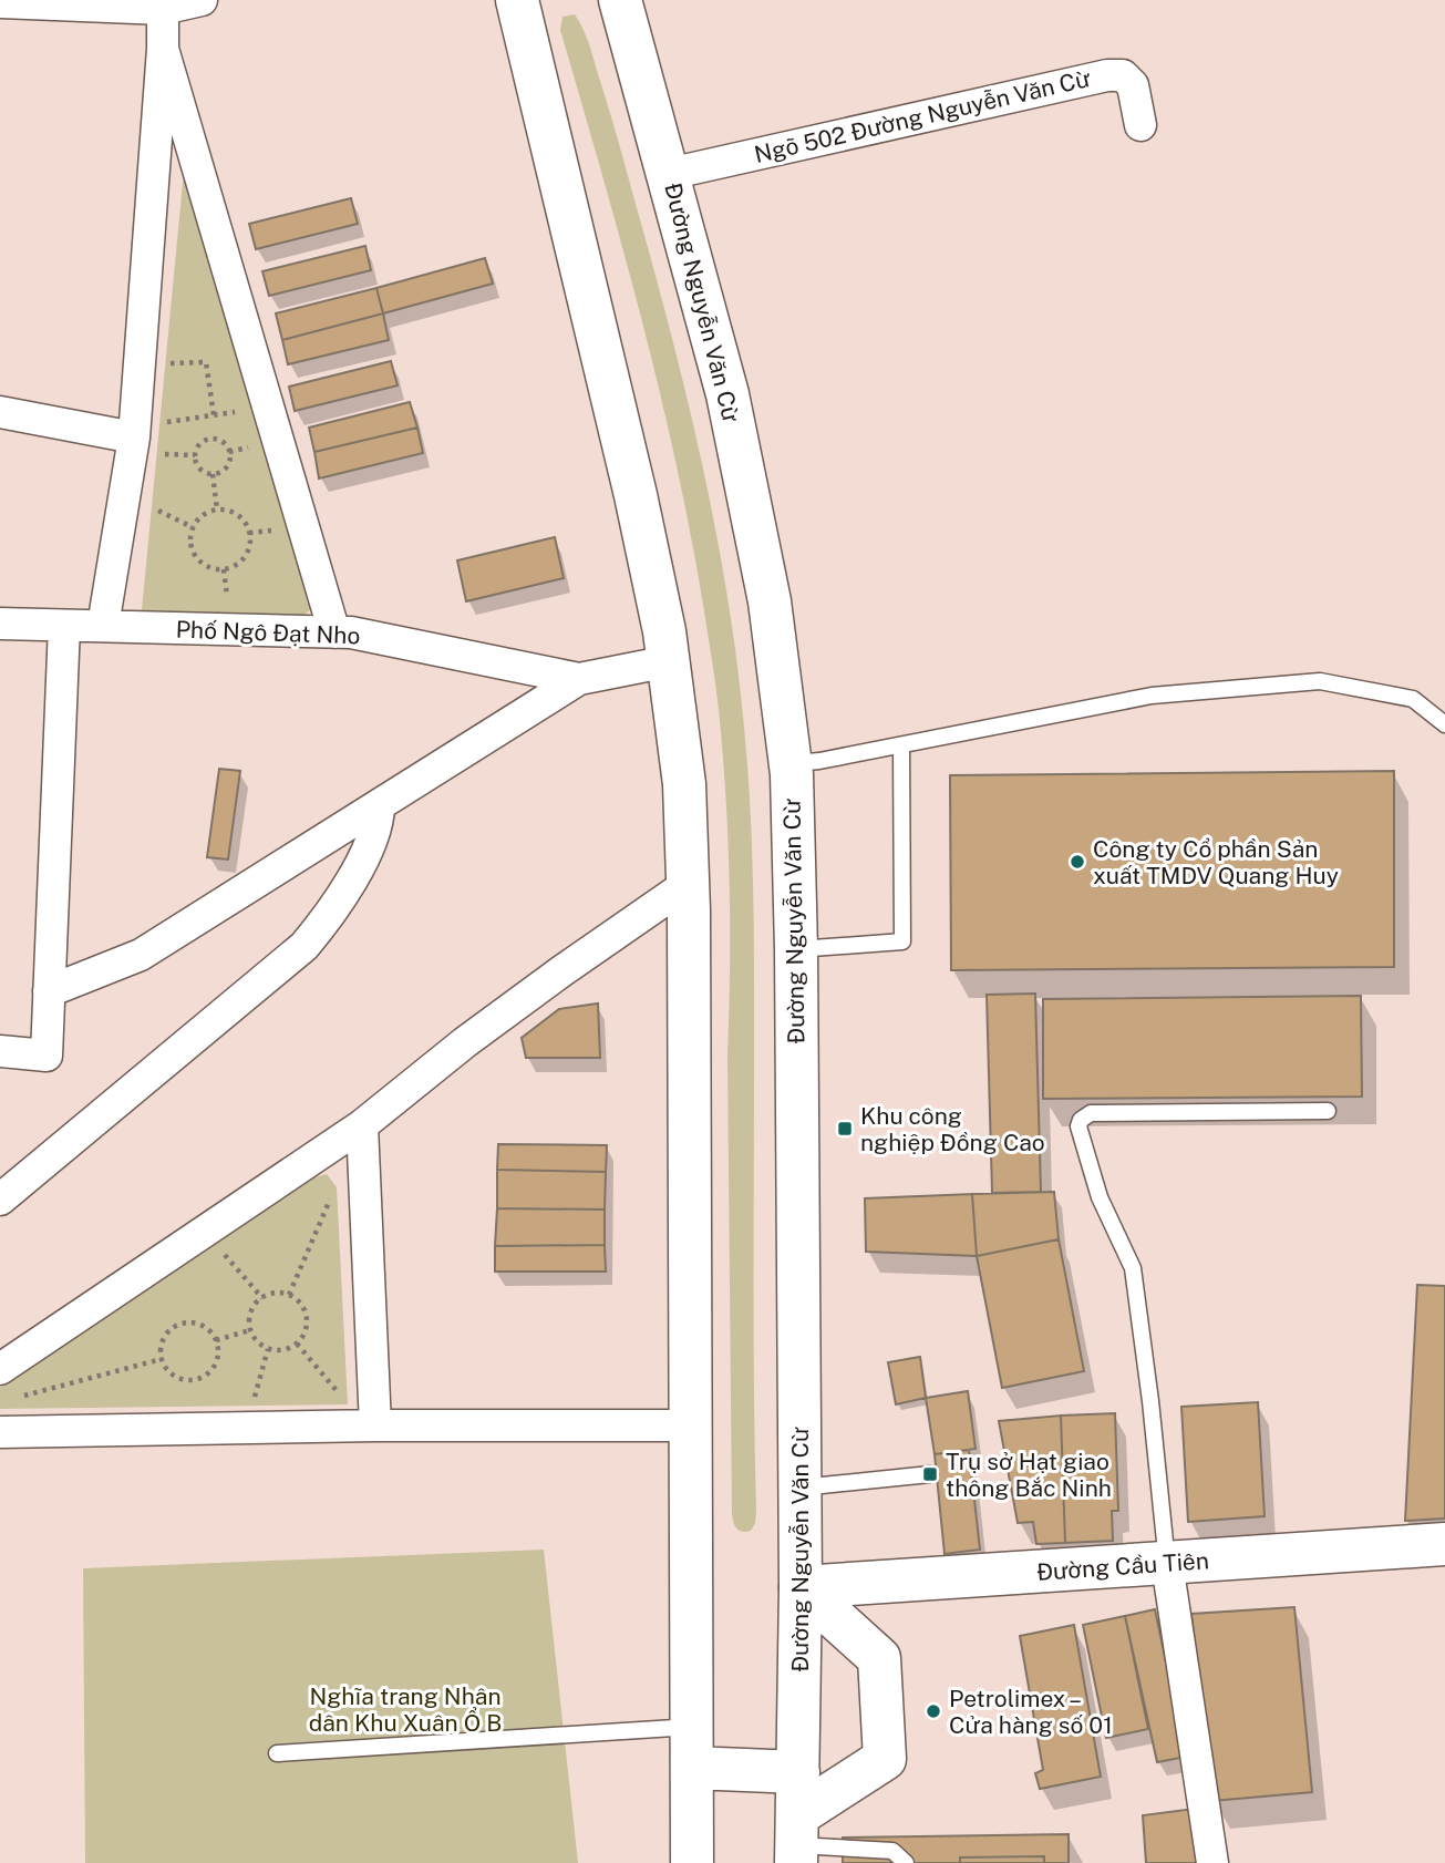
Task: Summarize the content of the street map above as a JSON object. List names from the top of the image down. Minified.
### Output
{"streets":{"main road":["Đường Nguyễn Văn Cừ","Đường Cầu Tiên"],"street":["Ngõ 502 Đường Nguyễn Văn Cừ","Phố Ngô Đạt Nho"]},"crossings":[["Ngõ 502 Đường Nguyễn Văn Cừ","Đường Nguyễn Văn Cừ"],["Đường Nguyễn Văn Cừ","Đường Cầu Tiên"]],"parks":["Nghĩa trang Nhân dân Khu Xuân Ổ B"],"places":{"other":["Công ty Cổ phần Sản xuất TMDV Quang Huy","Petrolimex – Cửa hàng số 01"],"transit":["Khu công nghiệp Đồng Cao","Trụ sở Hạt giao thông Bắc Ninh"]}}
